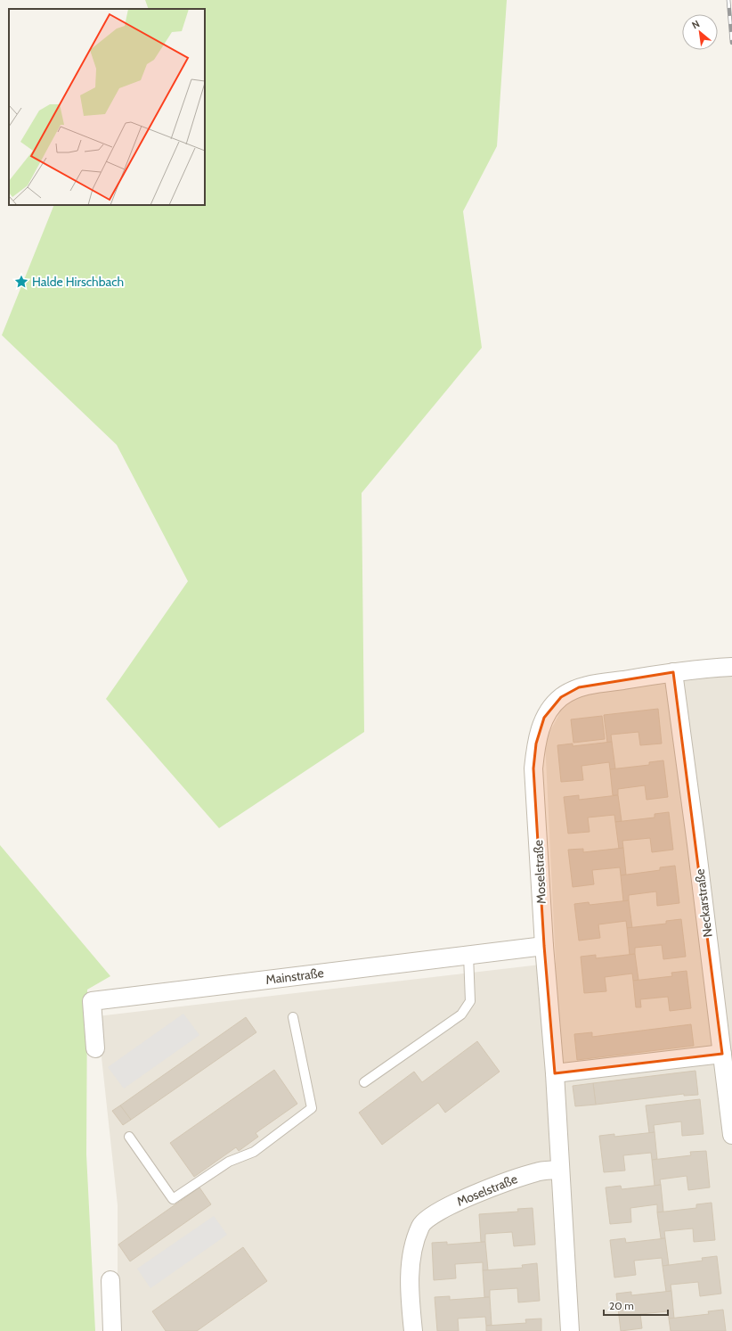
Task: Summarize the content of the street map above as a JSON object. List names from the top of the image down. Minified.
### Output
{"streets":{"street":["Moselstraße","Neckarstraße","Mainstraße"]},"crossings":[["Moselstraße","Neckarstraße"],["Moselstraße","Mainstraße"]],"places":{"place":["Halde Hirschbach"]},"scale_bar":"20 m","north":"top left"}
